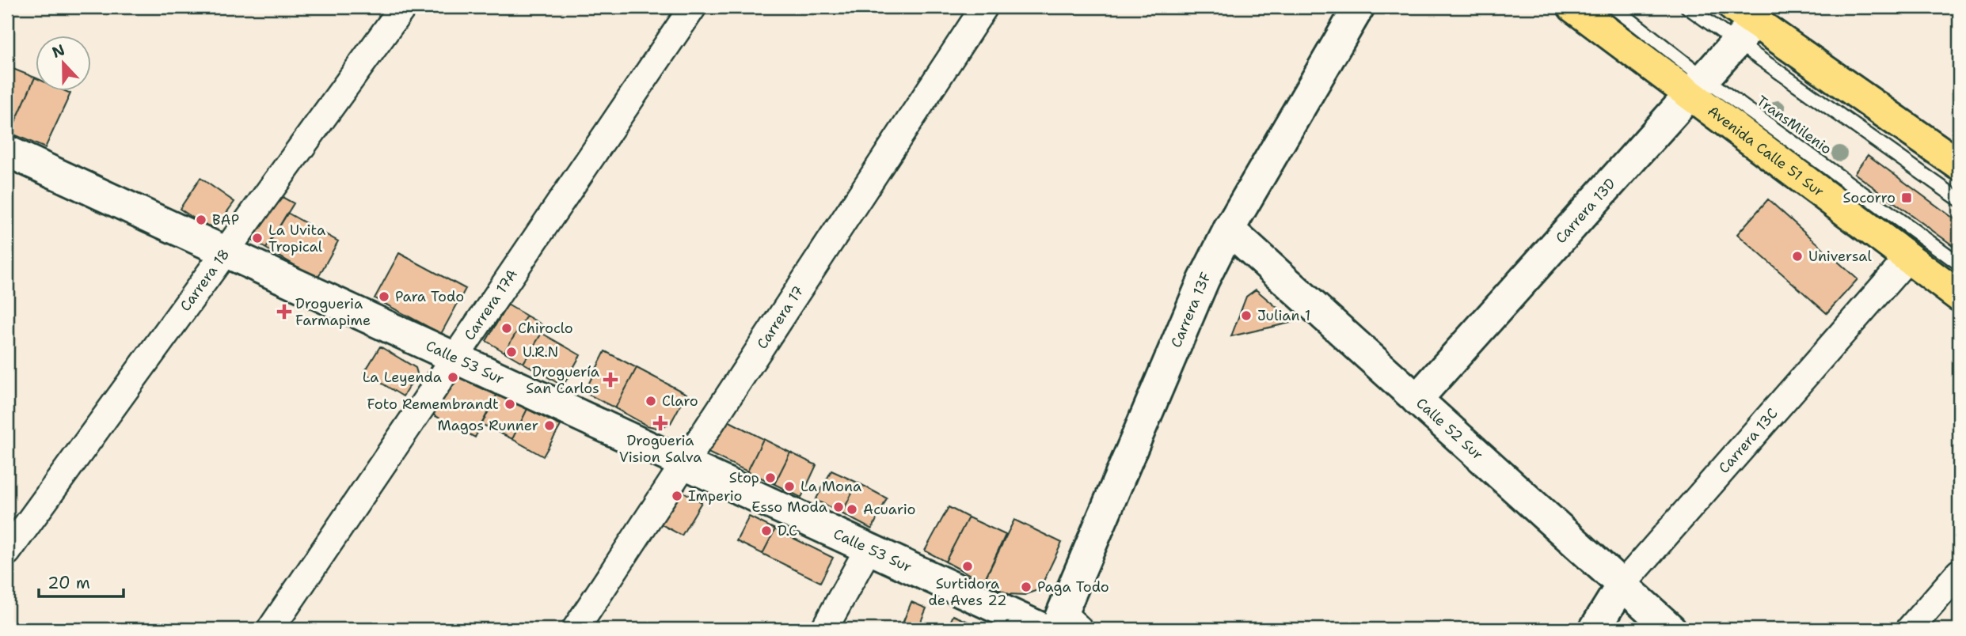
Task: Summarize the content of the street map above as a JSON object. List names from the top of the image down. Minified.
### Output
{"streets":{"main road":["Avenida Calle 51 Sur"],"street":["Carrera 13D","Carrera 18","Carrera 17A","Carrera 13F","Carrera 17","Calle 53 Sur","Calle 52 Sur","Carrera 13C"],"lane":["TransMilenio"]},"crossings":[["TransMilenio","Avenida Calle 51 Sur"],["TransMilenio","Carrera 13D"],["Avenida Calle 51 Sur","Carrera 13D"],["Avenida Calle 51 Sur","Carrera 13C"],["Carrera 13D","Calle 52 Sur"],["Carrera 18","Calle 53 Sur"],["Carrera 17A","Calle 53 Sur"],["Carrera 13F","Calle 53 Sur"],["Carrera 13F","Calle 52 Sur"],["Carrera 17","Calle 53 Sur"],["Calle 52 Sur","Carrera 13C"]],"places":{"transit":["Socorro"],"other":["BAP","La Uvita Tropical","Universal","Para Todo","Julian 1","Chiroclo","U.R.N","La Leyenda","Claro","Foto Remembrandt","Magos Runner","Stop","La Mona","Imperio","Esso Moda","Acuario","D.C","Surtidora de Aves 22","Paga Todo"],"health":["Drogueria Farmapime","Droguería San Carlos","Drogueria Vision Salva"]},"scale_bar":"20 m","north":"top"}
